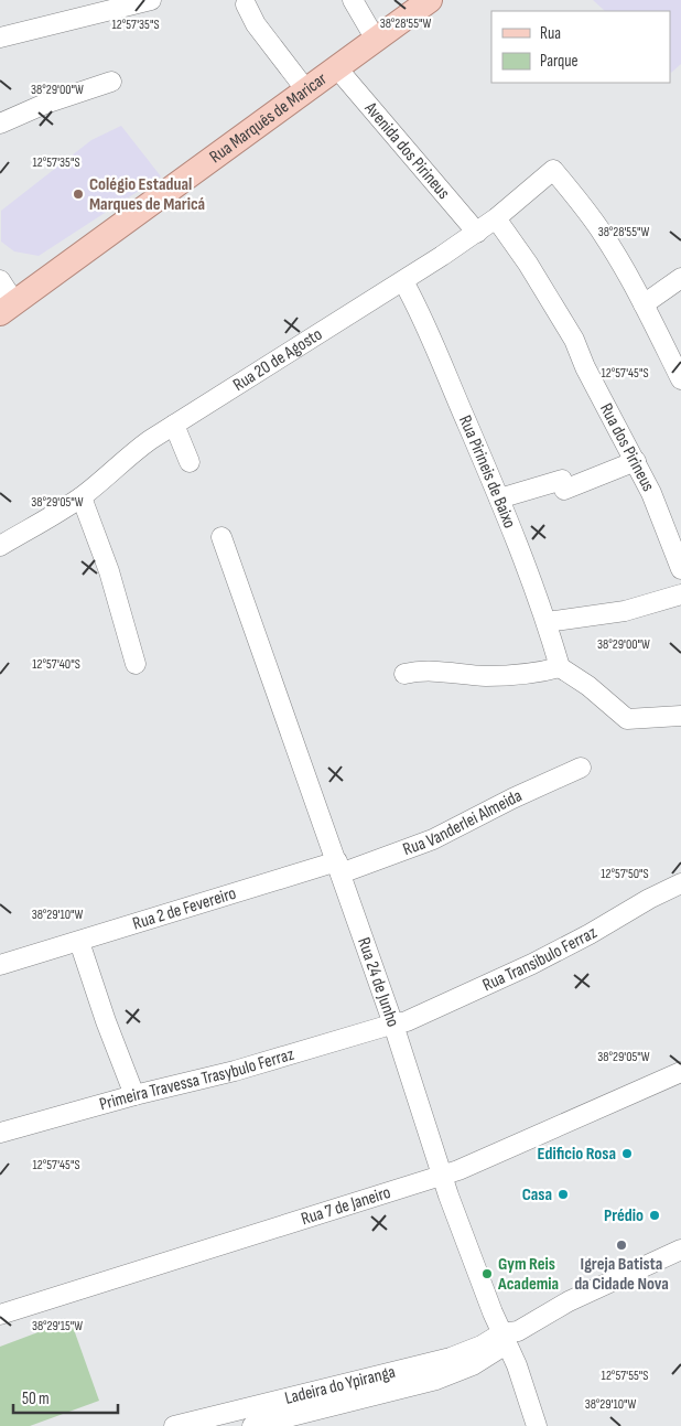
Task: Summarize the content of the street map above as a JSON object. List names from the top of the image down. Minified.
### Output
{"streets":{"main road":["Rua Marquês de Maricar"],"street":["Avenida dos Pirineus","Rua 20 de Agosto","Rua dos Pirineus","Rua Pirineis de Baixo","Rua Vanderlei Almeida","Rua 2 de Fevereiro","Rua Transibulo Ferraz","Rua 24 de Junho","Primeira Travessa Trasybulo Ferraz","Rua 7 de Janeiro","Ladeira do Ypiranga"]},"crossings":[["Rua Marquês de Maricar","Avenida dos Pirineus"],["Avenida dos Pirineus","Rua 20 de Agosto"],["Rua 20 de Agosto","Rua dos Pirineus"],["Rua 20 de Agosto","Rua Pirineis de Baixo"],["Rua Vanderlei Almeida","Rua 2 de Fevereiro"],["Rua Vanderlei Almeida","Rua 24 de Junho"],["Rua 2 de Fevereiro","Rua 24 de Junho"],["Rua Transibulo Ferraz","Rua 24 de Junho"],["Rua Transibulo Ferraz","Primeira Travessa Trasybulo Ferraz"],["Rua 24 de Junho","Primeira Travessa Trasybulo Ferraz"],["Rua 24 de Junho","Rua 7 de Janeiro"],["Rua 24 de Junho","Ladeira do Ypiranga"]],"places":["Colégio Estadual Marques de Maricá","Edificio Rosa","Casa","Prédio","Igreja Batista da Cidade Nova","Gym Reis Academia"],"legend":["Rua","Parque"],"scale_bar":"50 m","coordinates":["38°28'55\"W","12°57'35\"S","38°29'00\"W","12°57'45\"S","38°29'05\"W","12°57'40\"S","12°57'50\"S","38°29'10\"W","38°29'15\"W","12°57'55\"S"]}
